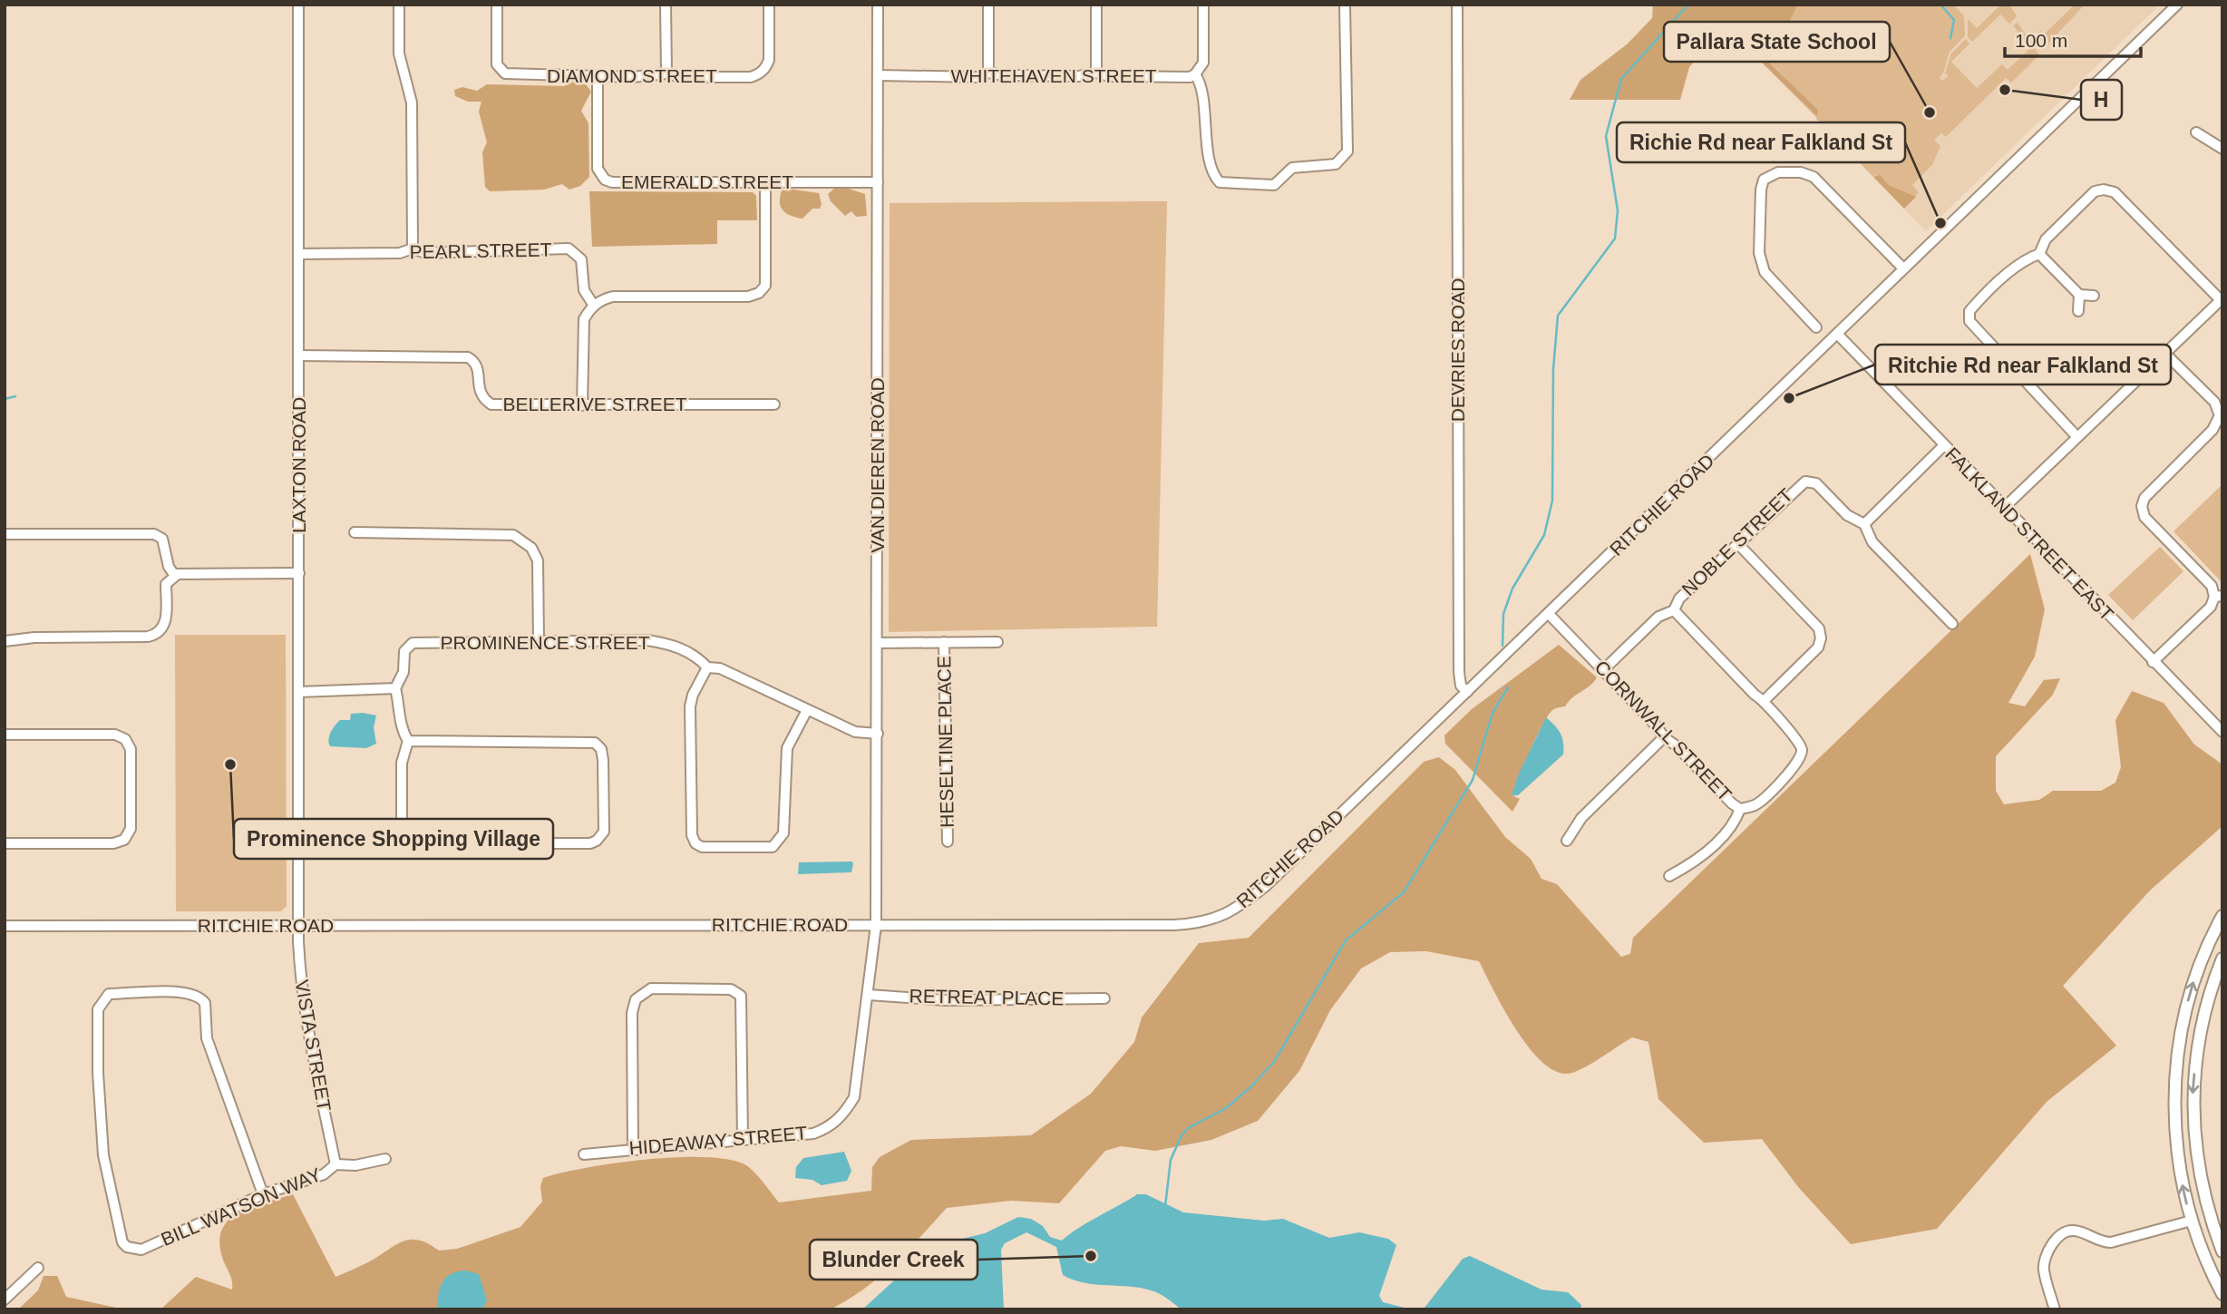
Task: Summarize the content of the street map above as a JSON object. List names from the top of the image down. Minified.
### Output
{"streets":{"street":["DIAMOND STREET","WHITEHAVEN STREET","EMERALD STREET","PEARL STREET","DEVRIES ROAD","BELLERIVE STREET","LAXTON ROAD","VAN DIEREN ROAD","RITCHIE ROAD","FALKLAND STREET EAST","NOBLE STREET","PROMINENCE STREET","CORNWALL STREET","HESELTINE PLACE","RETREAT PLACE","VISTA STREET","HIDEAWAY STREET","BILL WATSON WAY"]},"crossings":[["DIAMOND STREET","EMERALD STREET"],["WHITEHAVEN STREET","VAN DIEREN ROAD"],["EMERALD STREET","VAN DIEREN ROAD"],["PEARL STREET","LAXTON ROAD"],["DEVRIES ROAD","RITCHIE ROAD"],["BELLERIVE STREET","LAXTON ROAD"],["LAXTON ROAD","RITCHIE ROAD"],["LAXTON ROAD","VISTA STREET"],["VAN DIEREN ROAD","RITCHIE ROAD"],["VAN DIEREN ROAD","PROMINENCE STREET"],["VAN DIEREN ROAD","HIDEAWAY STREET"],["RITCHIE ROAD","FALKLAND STREET EAST"],["RITCHIE ROAD","CORNWALL STREET"],["RITCHIE ROAD","VISTA STREET"],["RITCHIE ROAD","HIDEAWAY STREET"],["NOBLE STREET","CORNWALL STREET"],["RETREAT PLACE","HIDEAWAY STREET"],["VISTA STREET","BILL WATSON WAY"]],"places":["H","Pallara State School","Richie Rd near Falkland St","Ritchie Rd near Falkland St","Prominence Shopping Village","Blunder Creek"],"scale_bar":"100 m"}
